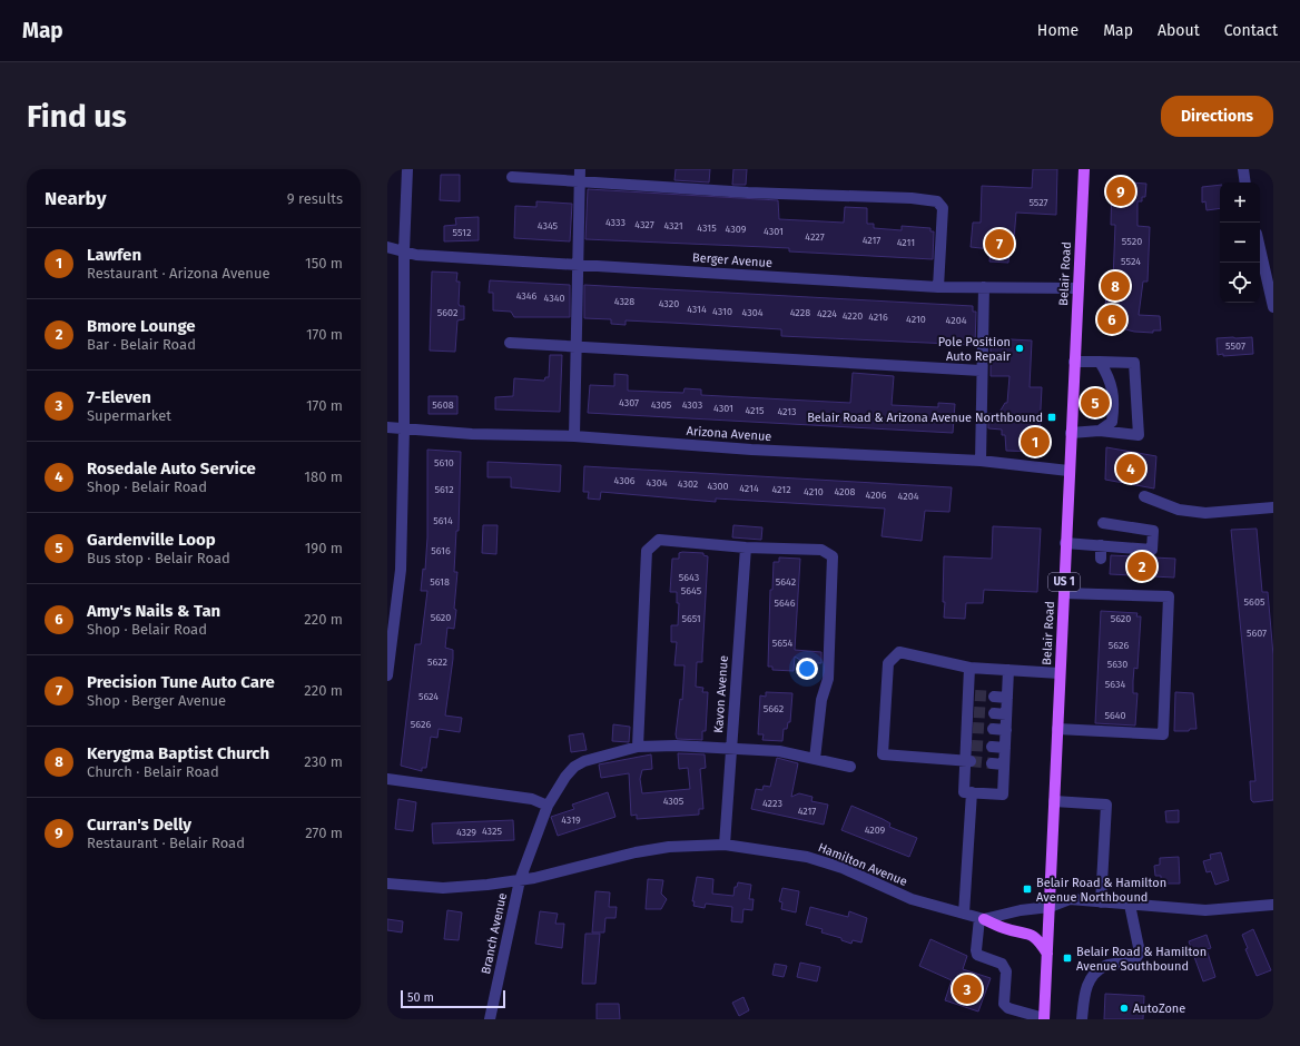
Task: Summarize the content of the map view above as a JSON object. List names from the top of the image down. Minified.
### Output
{"streets":{"main road":["Belair Road","US 1"],"street":["Berger Avenue","Arizona Avenue","Kavon Avenue","Hamilton Avenue","Branch Avenue"]},"crossings":[["Berger Avenue","Belair Road"],["Belair Road","Arizona Avenue"],["Belair Road","Hamilton Avenue"],["Kavon Avenue","Hamilton Avenue"],["Kavon Avenue","Branch Avenue"],["Hamilton Avenue","Branch Avenue"]],"places":{"other":["Pole Position Auto Repair","AutoZone"],"transit":["Belair Road & Arizona Avenue Northbound","Belair Road & Hamilton Avenue Northbound","Belair Road & Hamilton Avenue Southbound"]},"house_numbers":["5527","4333","4327","4345","4321","4315","4309","4301","5512","4227","4217","5520","4211","5524","4346","4340","4328","4320","4314","4310","5602","4304","4228","4224","4220","4216","4210","4204","5507","4307","5608","4305","4303","4301","4215","4213","5610","4306","4304","4302","4300","4214","5612","4212","4210","4208","4206","4204","5614","5616","5643","5618","5642","5645","5605","5646","5620","5651","5620","5607","5654","5626","5622","5630","5634","5624","5662","5640","5626","4305","4223","4217","4319","4209","4325","4329"],"scale_bar":"50 m","page":{"header":"Map","nav":["Home","Map","About","Contact"],"buttons":"Directions","title":"Find us","heading":["Nearby","9 results"],"pins":["9","7","8","6","5","1","4","2","3"],"map_buttons":["+","−"],"list":[{"mark":"1","name":"Lawfen","note":"Restaurant · Arizona Avenue","value":"150 m"},{"mark":"2","name":"Bmore Lounge","note":"Bar · Belair Road","value":"170 m"},{"mark":"3","name":"7-Eleven","note":"Supermarket","value":"170 m"},{"mark":"4","name":"Rosedale Auto Service","note":"Shop · Belair Road","value":"180 m"},{"mark":"5","name":"Gardenville Loop","note":"Bus stop · Belair Road","value":"190 m"},{"mark":"6","name":"Amy's Nails & Tan","note":"Shop · Belair Road","value":"220 m"},{"mark":"7","name":"Precision Tune Auto Care","note":"Shop · Berger Avenue","value":"220 m"},{"mark":"8","name":"Kerygma Baptist Church","note":"Church · Belair Road","value":"230 m"},{"mark":"9","name":"Curran's Delly","note":"Restaurant · Belair Road","value":"270 m"}],"scale":"50 m"}}
